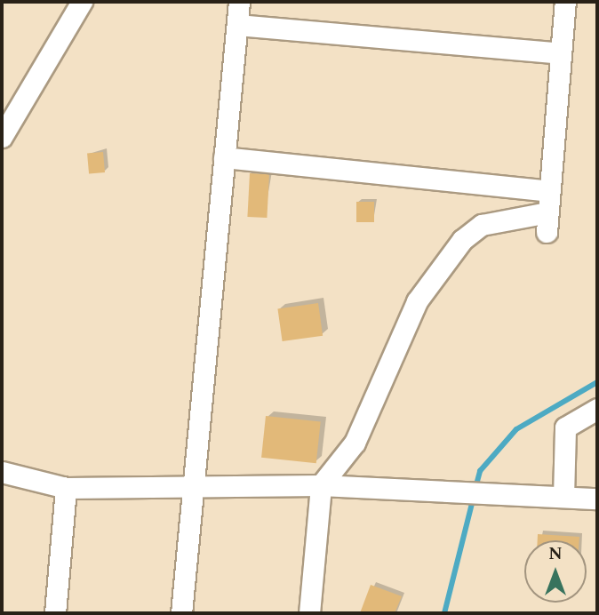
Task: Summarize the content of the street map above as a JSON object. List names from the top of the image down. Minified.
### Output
{"north":"top"}
